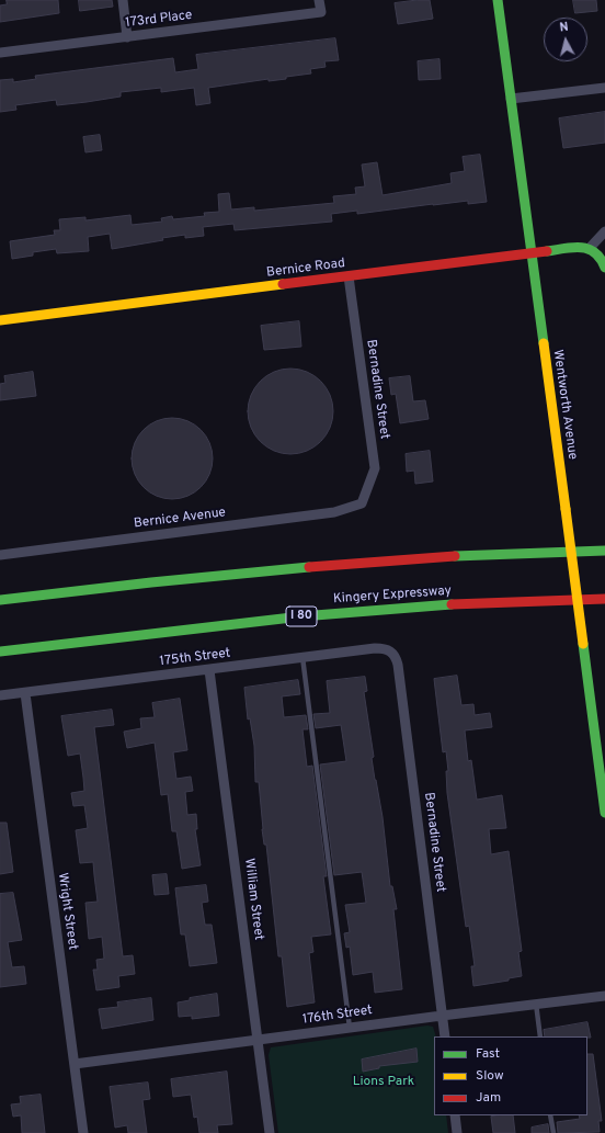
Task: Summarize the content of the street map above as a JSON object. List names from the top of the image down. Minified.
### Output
{"streets":{"main road":["Bernice Road","Wentworth Avenue","Kingery Expressway","I 80"],"street":["173rd Place","Bernadine Street","Bernice Avenue","175th Street","William Street","Wright Street","176th Street"]},"crossings":[["Bernice Road","Bernadine Street"],["Bernice Road","Wentworth Avenue"],["Bernadine Street","Bernice Avenue"],["Bernadine Street","175th Street"],["Bernadine Street","176th Street"],["175th Street","William Street"],["175th Street","Wright Street"],["William Street","176th Street"],["Wright Street","176th Street"]],"parks":["Lions Park"],"legend":["Fast","Slow","Jam"],"north":"top"}
